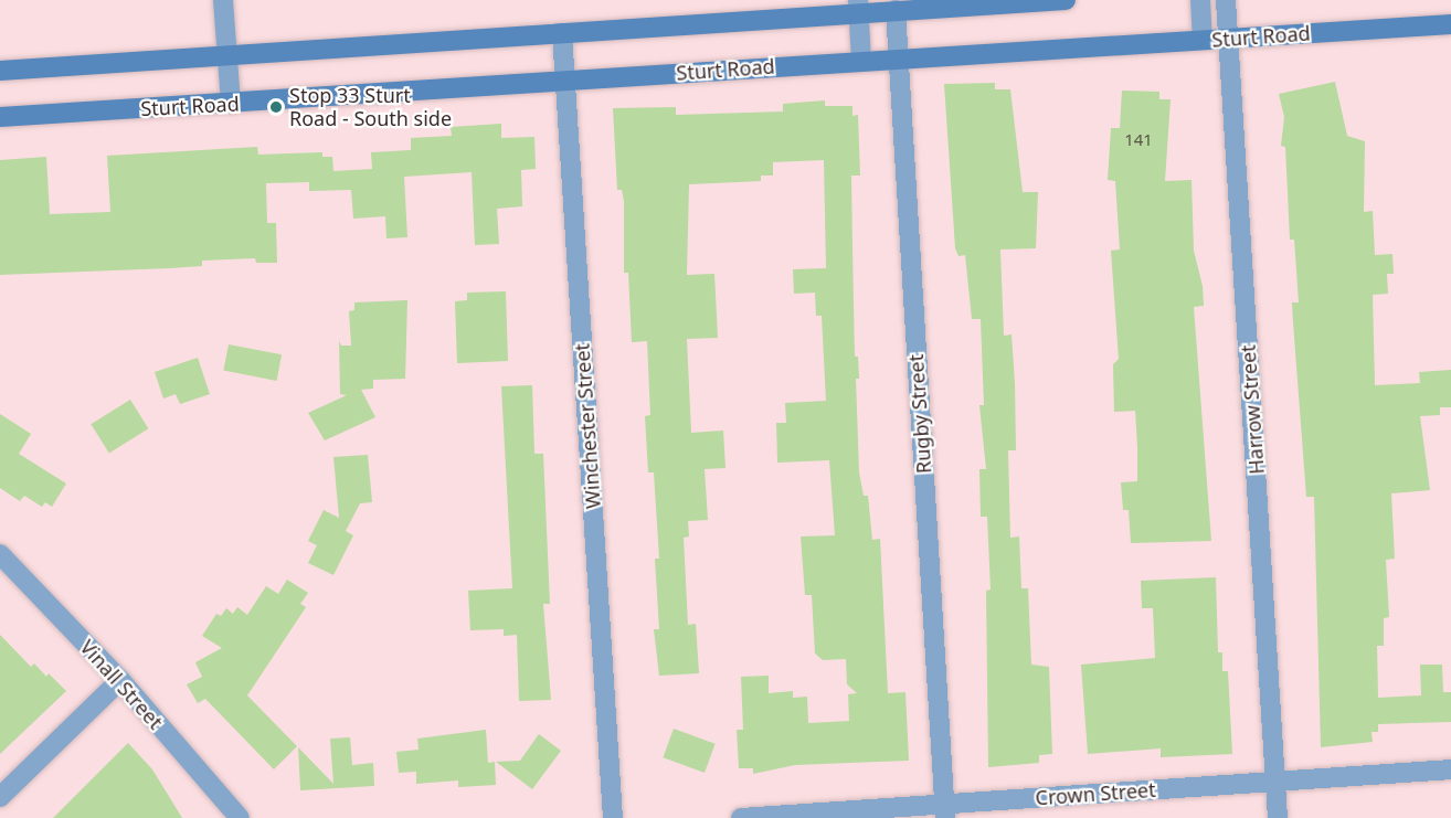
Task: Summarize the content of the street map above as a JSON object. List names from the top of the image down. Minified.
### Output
{"streets":{"main road":["Sturt Road"],"street":["Harrow Street","Rugby Street","Winchester Street","Vinall Street","Crown Street"]},"crossings":[["Sturt Road","Harrow Street"],["Sturt Road","Rugby Street"],["Sturt Road","Winchester Street"],["Harrow Street","Crown Street"],["Rugby Street","Crown Street"]],"places":["Stop 33 Sturt Road - South side"],"house_numbers":["141"]}
